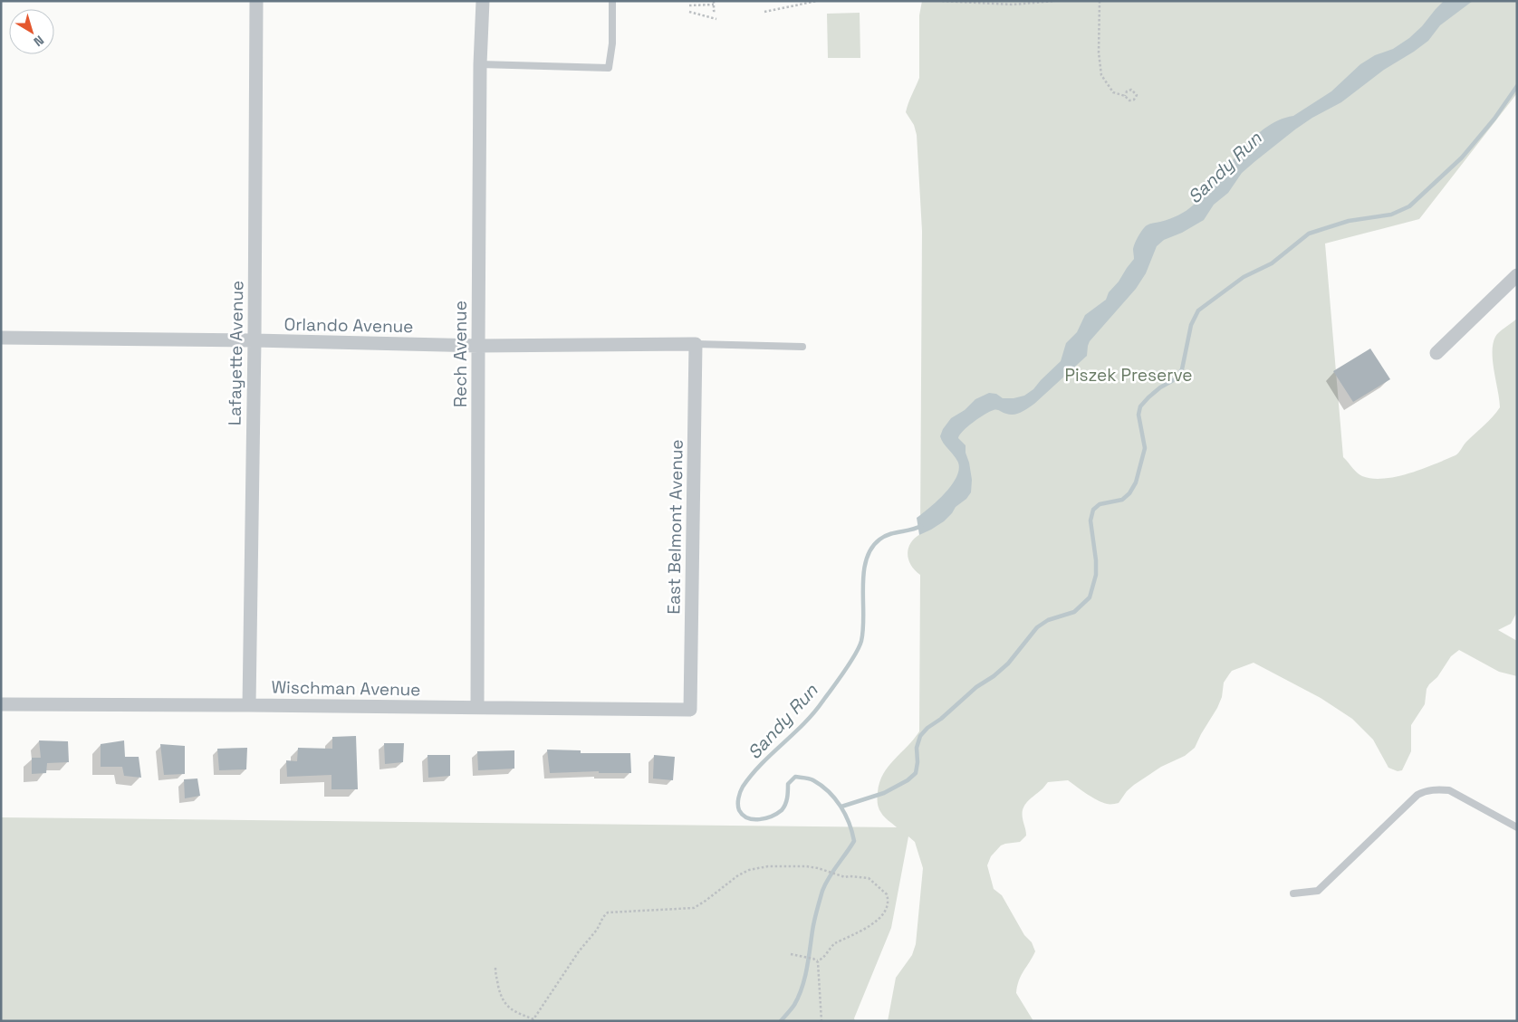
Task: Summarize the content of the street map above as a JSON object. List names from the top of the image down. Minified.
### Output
{"streets":{"street":["Orlando Avenue","Lafayette Avenue","Rech Avenue","East Belmont Avenue","Wischman Avenue"]},"crossings":[["Orlando Avenue","Lafayette Avenue"],["Orlando Avenue","Rech Avenue"],["Orlando Avenue","East Belmont Avenue"],["Lafayette Avenue","Wischman Avenue"],["Rech Avenue","Wischman Avenue"],["East Belmont Avenue","Wischman Avenue"]],"water":["Sandy Run"],"parks":["Piszek Preserve"],"north":"bottom right"}
